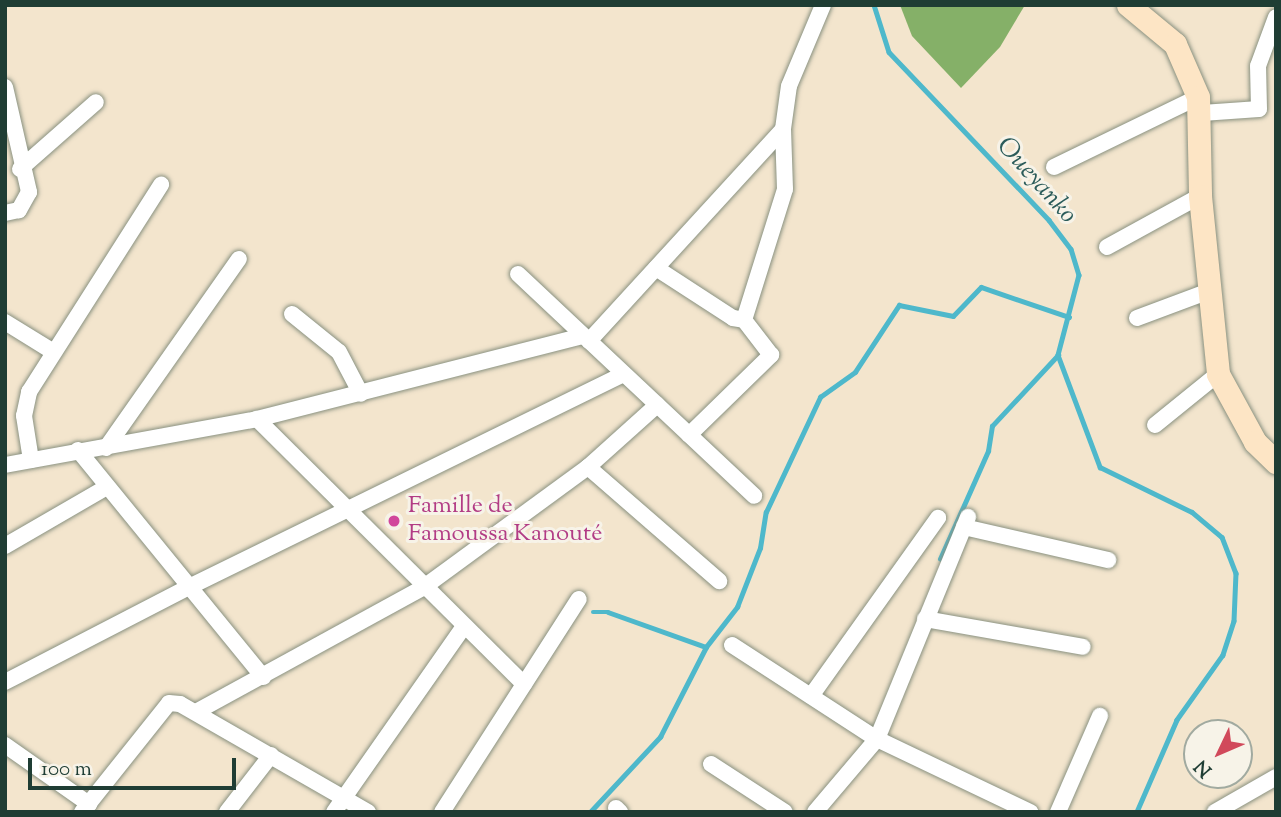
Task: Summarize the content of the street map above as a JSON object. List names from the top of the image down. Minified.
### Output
{"water":["Oueyanko"],"places":["Famille de Famoussa Kanouté"],"scale_bar":"100 m","north":"bottom left"}
